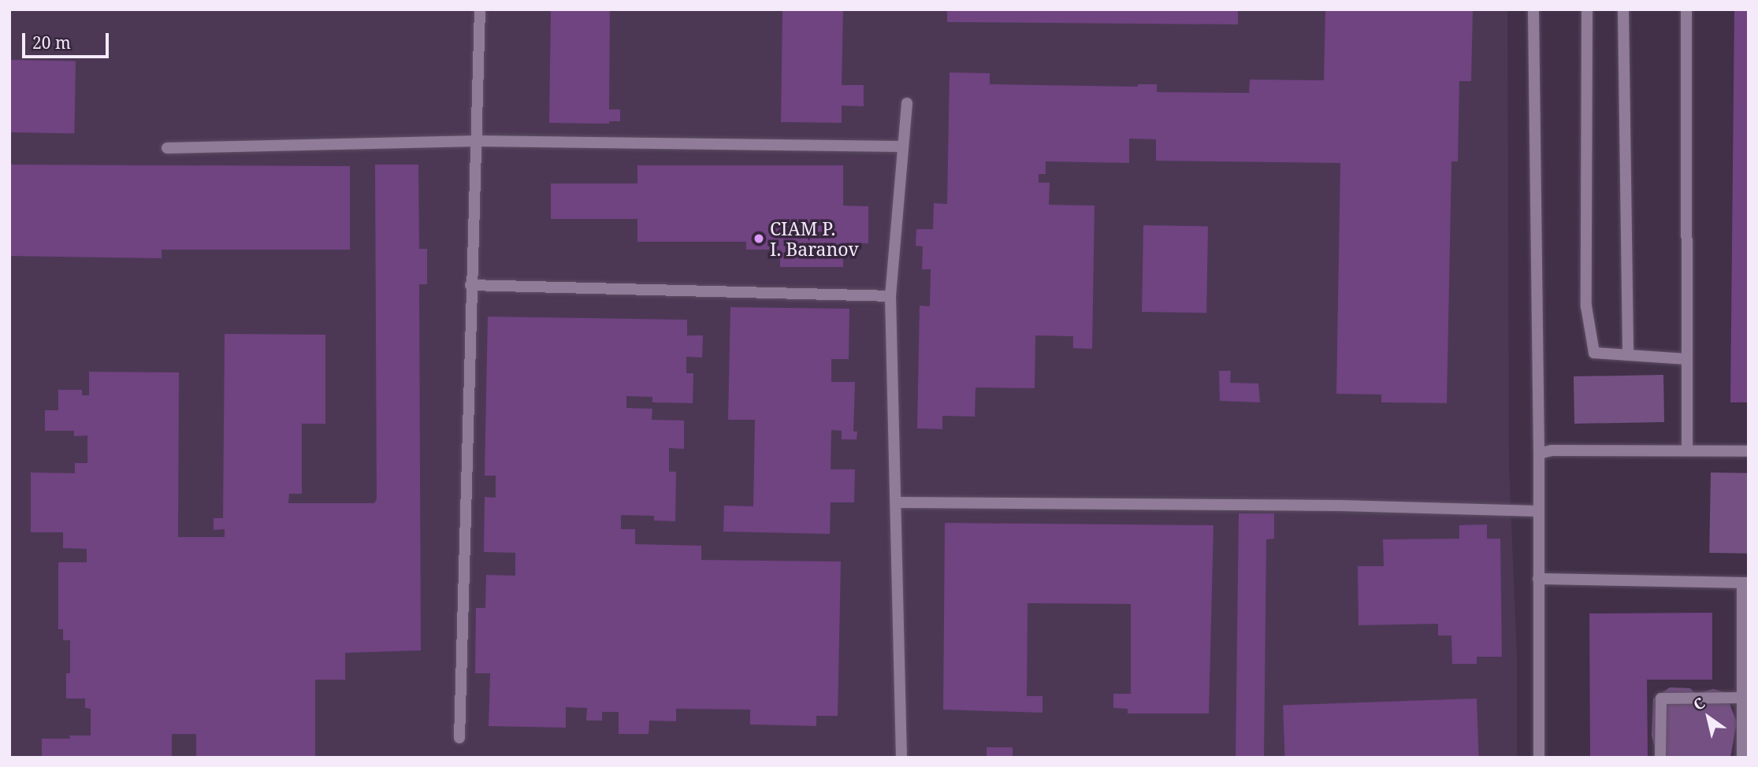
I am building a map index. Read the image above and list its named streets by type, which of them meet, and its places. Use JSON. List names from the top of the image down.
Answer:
{
  "places": ["CIAM P. I. Baranov"],
  "scale_bar": "20 m",
  "north": "top left"
}
